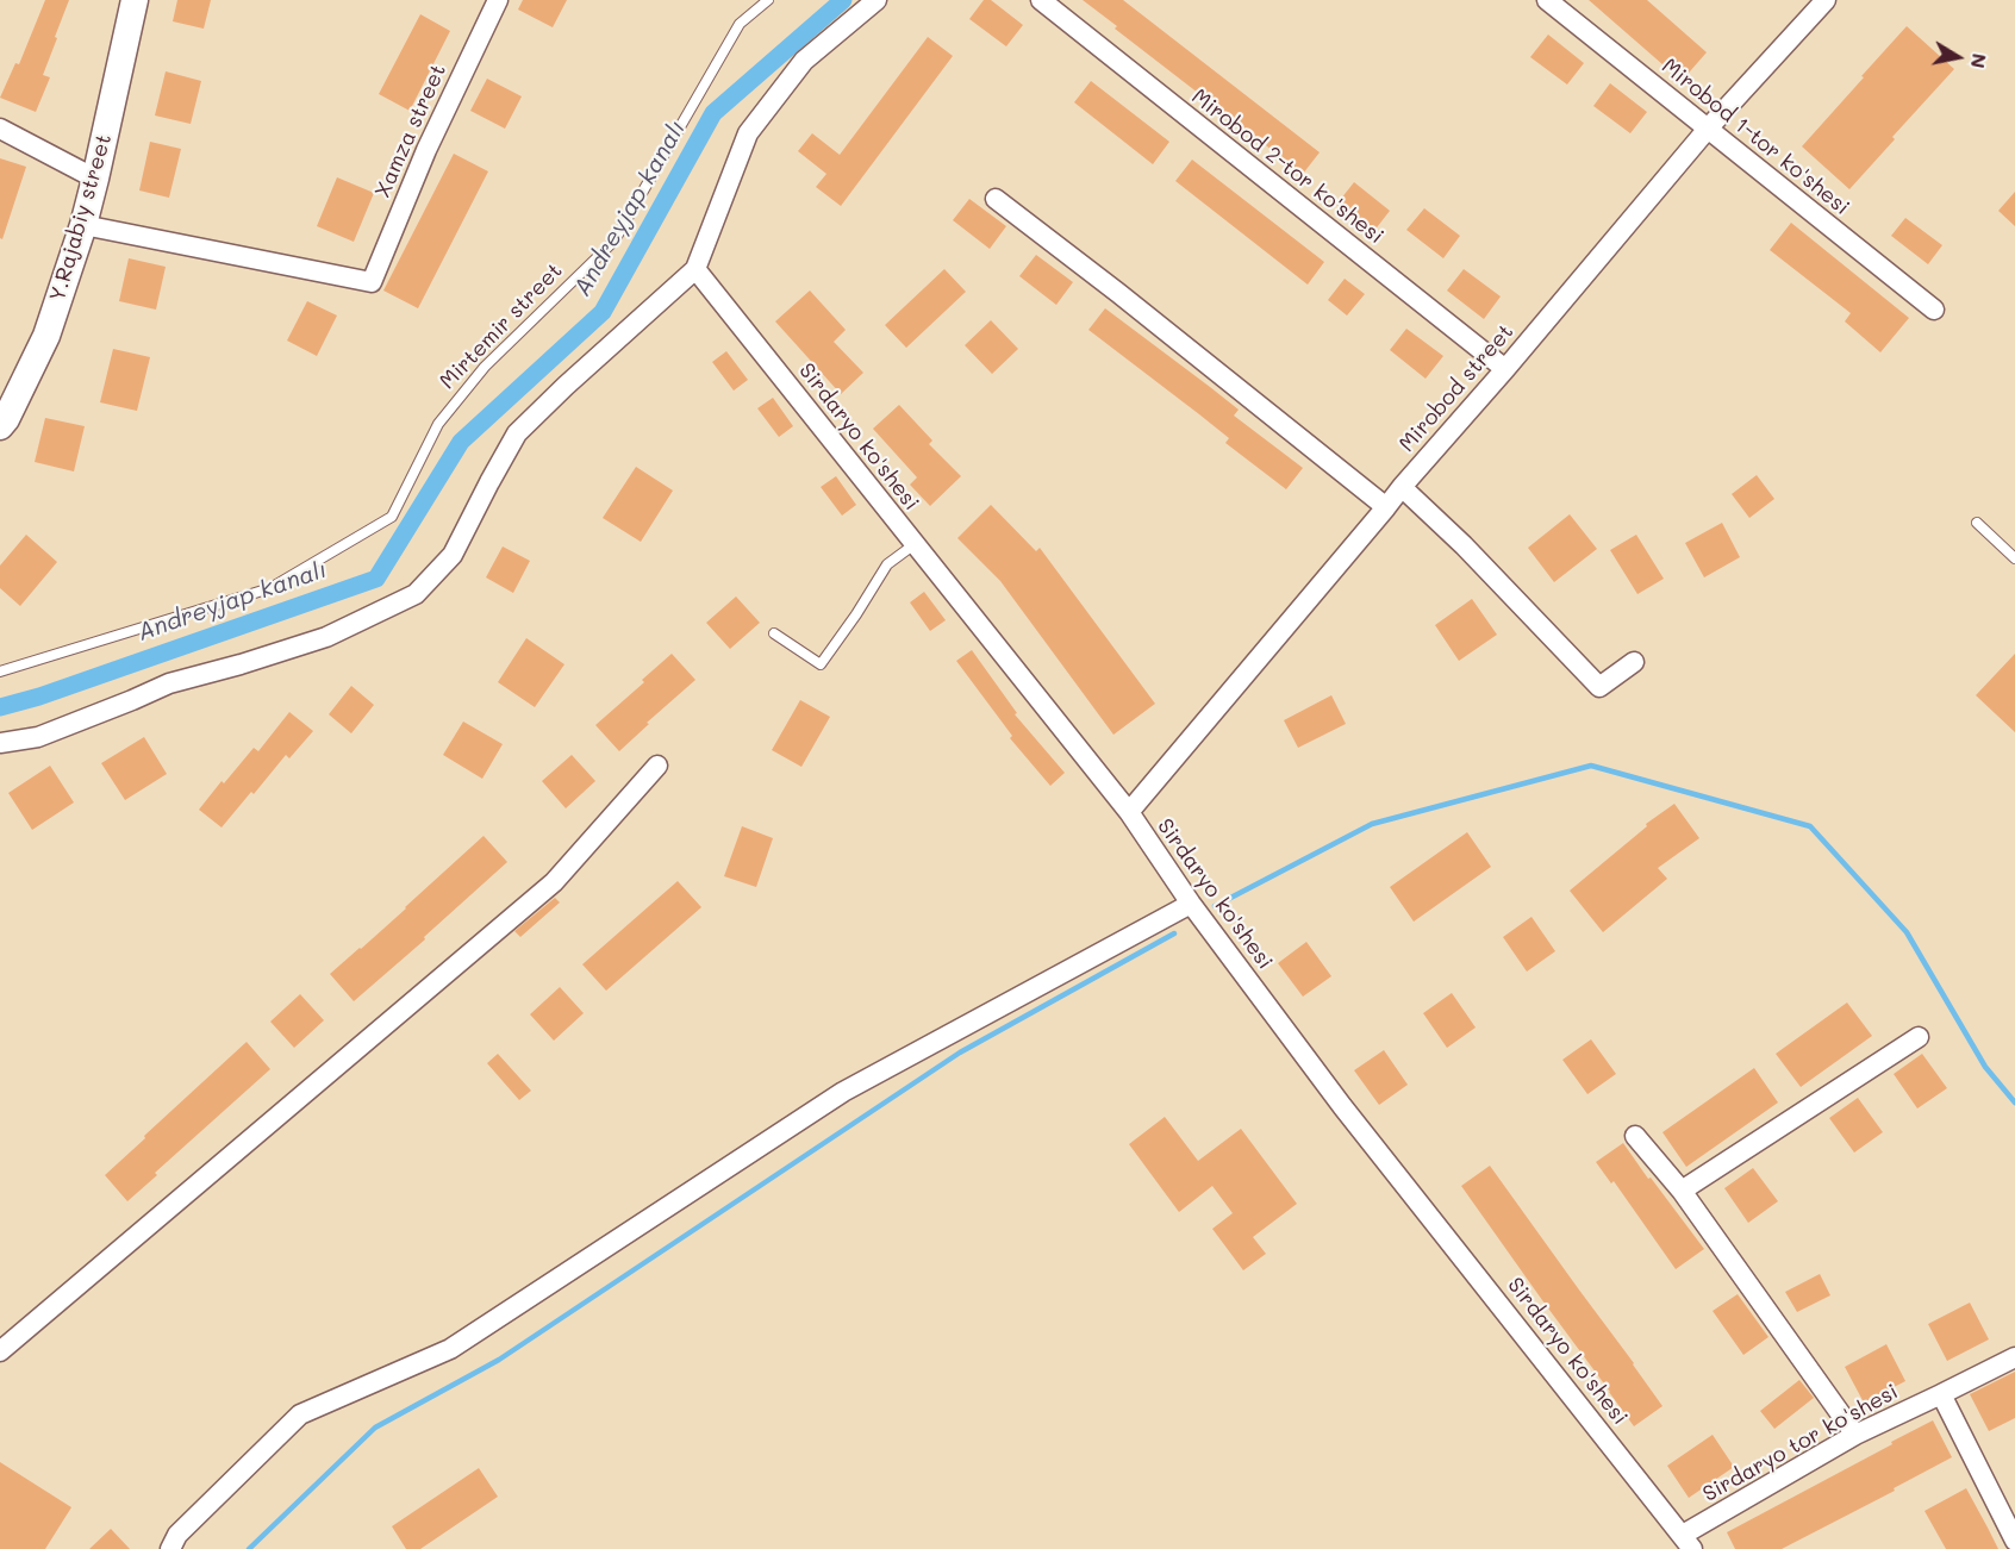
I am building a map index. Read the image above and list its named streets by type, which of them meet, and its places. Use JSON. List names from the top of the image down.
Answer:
{
  "streets": {
    "street": [
      "Xamza street",
      "Mirobod 1-tor ko'shesi",
      "Mirobod 2-tor ko'shesi",
      "Y.Rajabiy street",
      "Mirobod street",
      "Sirdaryo ko'shesi",
      "Sirdaryo tor ko'shesi"
    ],
    "lane": ["Mirtemir street"]
  },
  "crossings": [
    ["Xamza street", "Y.Rajabiy street"],
    ["Mirobod 1-tor ko'shesi", "Mirobod street"],
    ["Mirobod 2-tor ko'shesi", "Mirobod street"],
    ["Mirobod street", "Sirdaryo ko'shesi"],
    ["Sirdaryo ko'shesi", "Sirdaryo tor ko'shesi"]
  ],
  "water": ["Andreyjap kanalı"],
  "north": "right"
}
